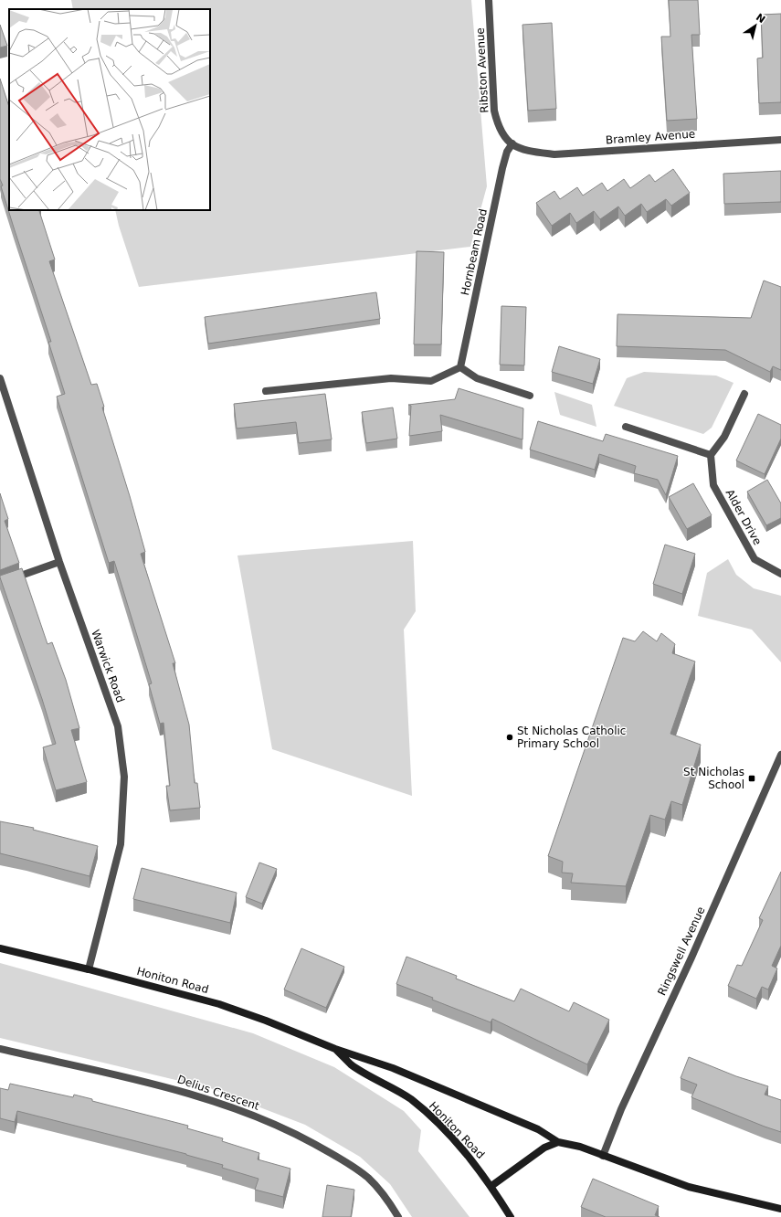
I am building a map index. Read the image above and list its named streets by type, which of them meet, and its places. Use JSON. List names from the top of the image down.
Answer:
{
  "streets": {
    "main road": ["Honiton Road"],
    "street": [
      "Ribston Avenue",
      "Bramley Avenue",
      "Hornbeam Road",
      "Alder Drive",
      "Warwick Road",
      "Ringswell Avenue",
      "Delius Crescent"
    ]
  },
  "crossings": [
    ["Ribston Avenue", "Bramley Avenue"],
    ["Ribston Avenue", "Hornbeam Road"],
    ["Warwick Road", "Honiton Road"],
    ["Ringswell Avenue", "Honiton Road"]
  ],
  "places": {
    "other": ["St Nicholas Catholic Primary School"],
    "transit": ["St Nicholas School"]
  },
  "north": "top right"
}
